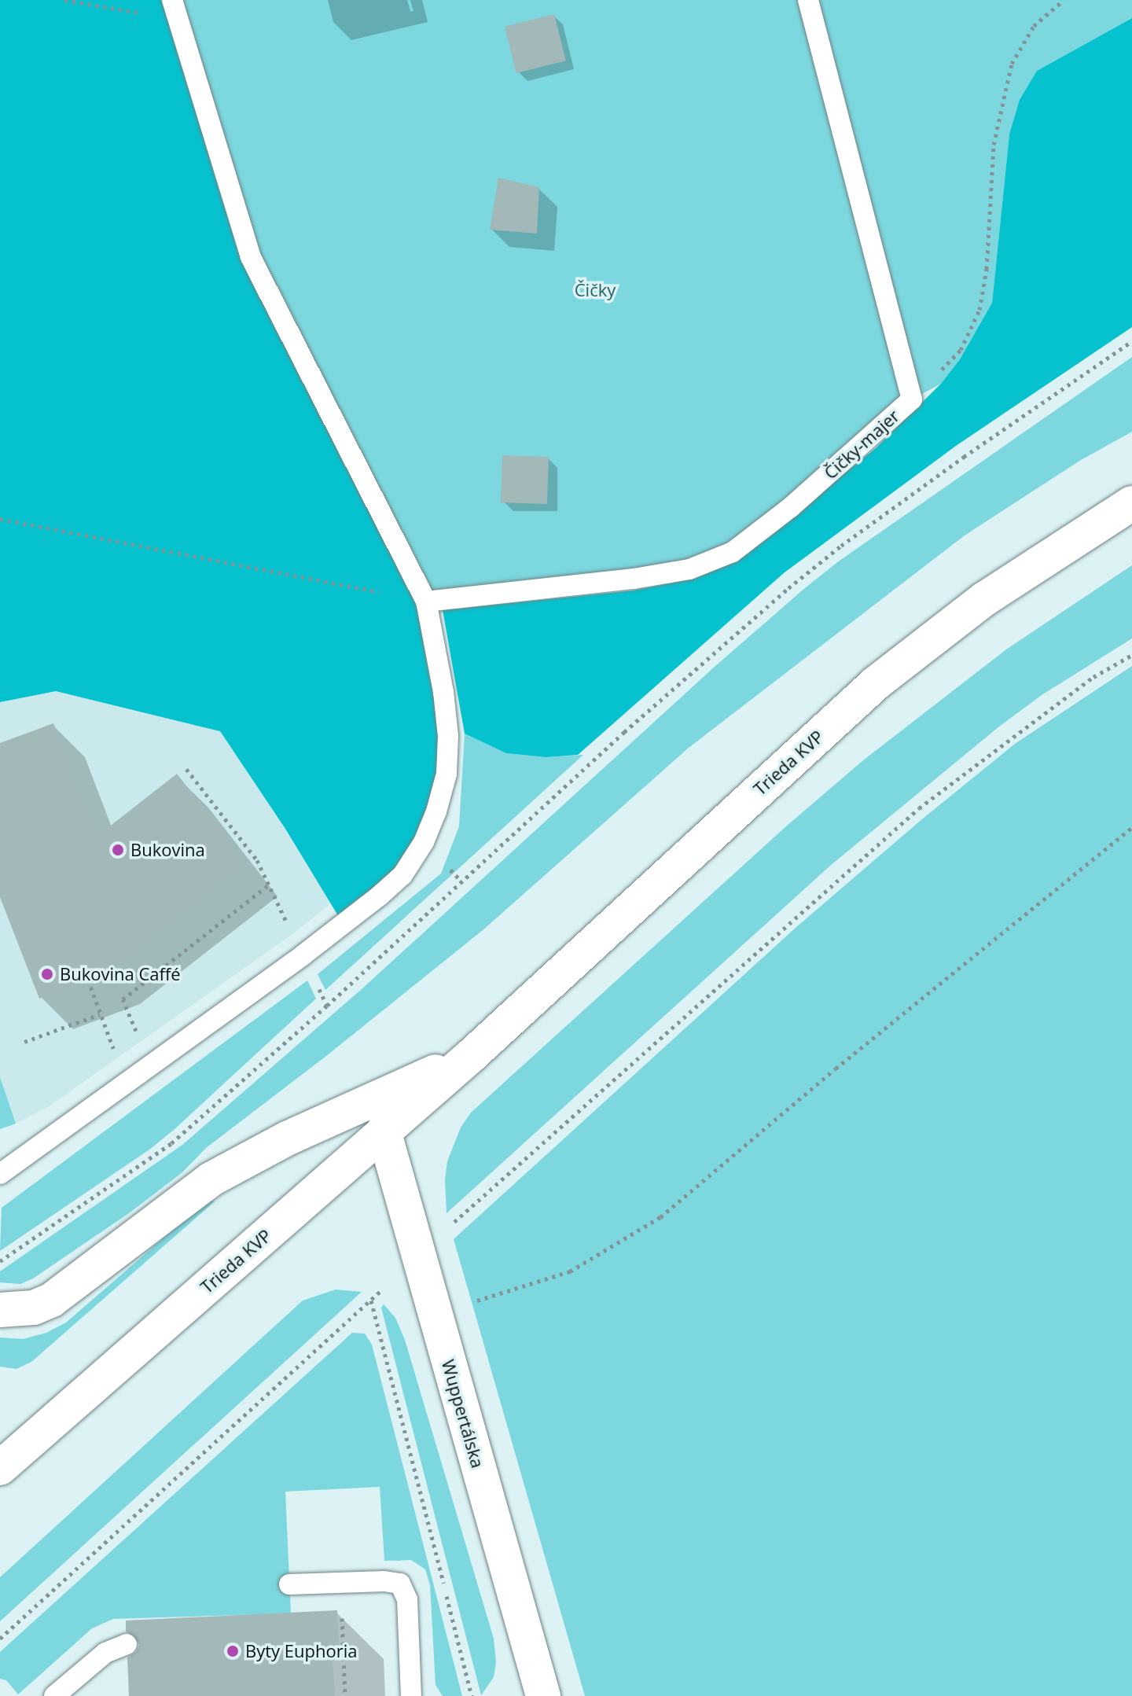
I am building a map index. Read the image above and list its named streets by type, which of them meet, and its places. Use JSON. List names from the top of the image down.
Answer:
{
  "streets": {
    "street": ["Trieda KVP", "Wuppertálska"],
    "lane": ["Čičky-majer"]
  },
  "crossings": [
    ["Trieda KVP", "Wuppertálska"]
  ],
  "parks": ["Čičky"],
  "places": ["Bukovina", "Bukovina Caffé", "Byty Euphoria"]
}
